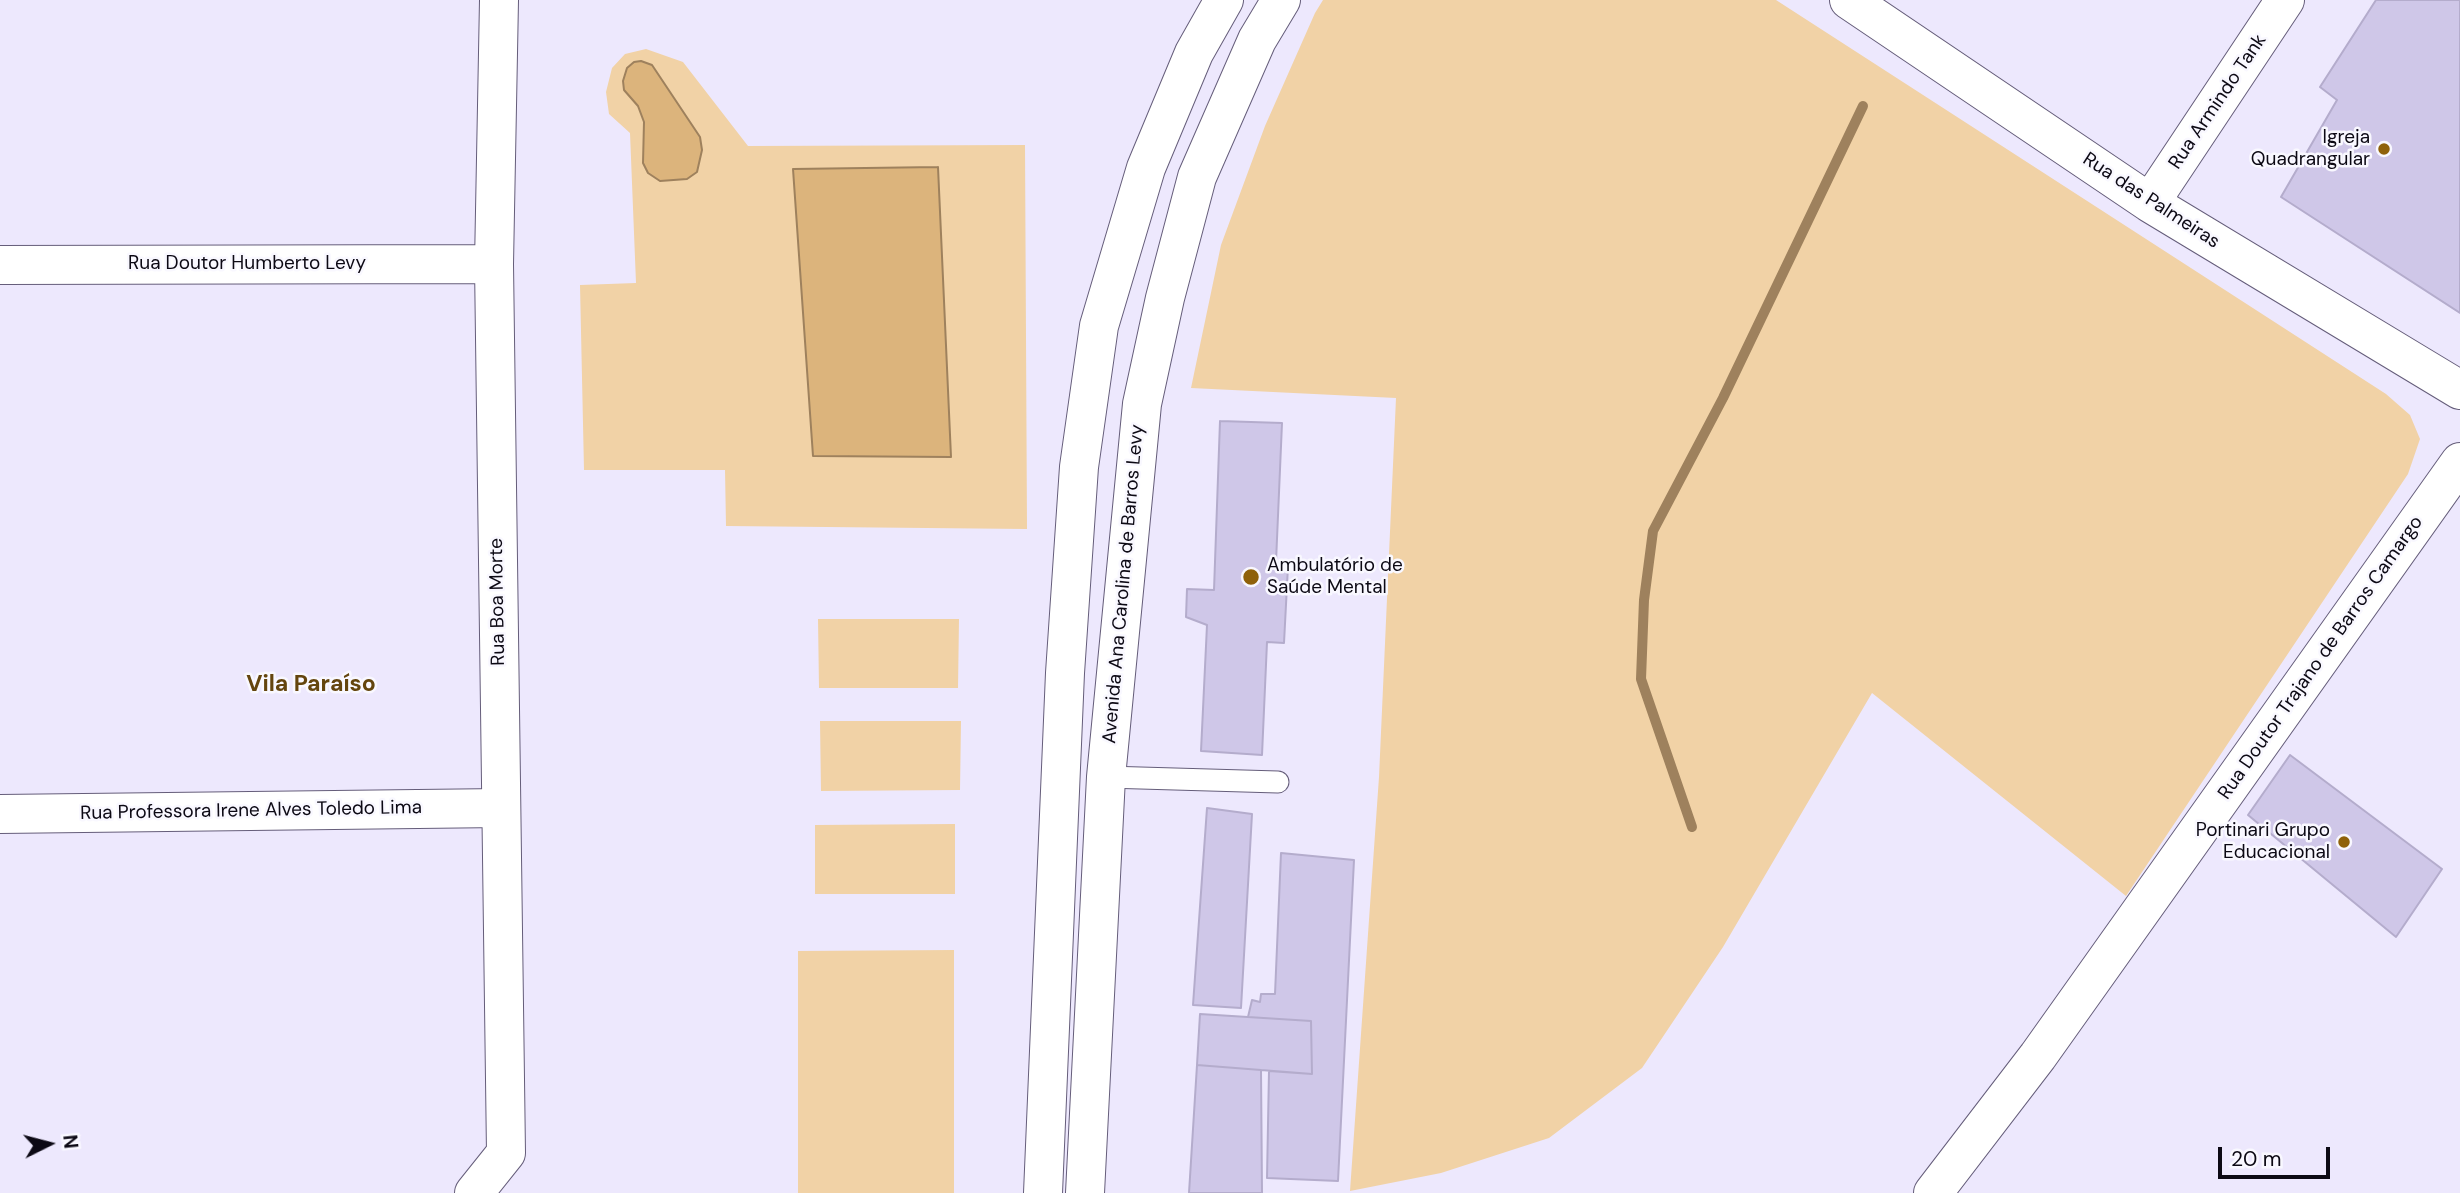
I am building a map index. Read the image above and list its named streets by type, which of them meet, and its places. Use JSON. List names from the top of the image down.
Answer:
{
  "streets": {
    "street": [
      "Rua Armindo Tank",
      "Rua das Palmeiras",
      "Rua Doutor Humberto Levy",
      "Avenida Ana Carolina de Barros Levy",
      "Rua Boa Morte",
      "Rua Doutor Trajano de Barros Camargo",
      "Rua Professora Irene Alves Toledo Lima"
    ]
  },
  "crossings": [
    ["Rua Armindo Tank", "Rua das Palmeiras"],
    ["Rua Doutor Humberto Levy", "Rua Boa Morte"],
    ["Rua Boa Morte", "Rua Professora Irene Alves Toledo Lima"]
  ],
  "districts": ["Vila Paraíso"],
  "places": ["Igreja Quadrangular", "Ambulatório de Saúde Mental", "Portinari Grupo Educacional"],
  "scale_bar": "20 m",
  "north": "right"
}
